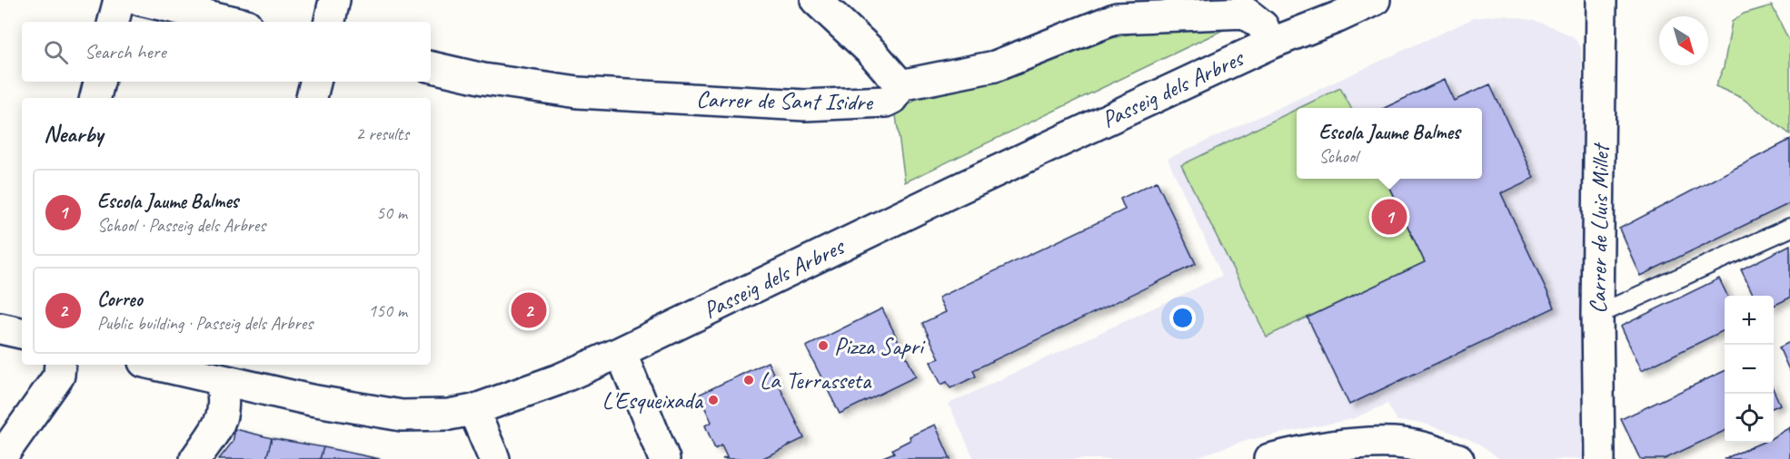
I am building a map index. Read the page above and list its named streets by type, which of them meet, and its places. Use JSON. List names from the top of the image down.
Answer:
{
  "streets": {
    "street": ["Passeig dels Arbres", "Carrer de Sant Isidre", "Carrer de Lluis Millet"]
  },
  "crossings": [
    ["Passeig dels Arbres", "Carrer de Sant Isidre"]
  ],
  "places": ["Pizza Sapri", "La Terrasseta", "L'Esqueixada"],
  "north": "bottom right",
  "page": {
    "search": "Search here",
    "heading": ["Nearby", "2 results"],
    "popup": ["Escola Jaume Balmes", "School"],
    "list": [
      {
        "mark": "1",
        "name": "Escola Jaume Balmes",
        "note": "School · Passeig dels Arbres",
        "value": "50 m"
      },
      {
        "mark": "2",
        "name": "Correo",
        "note": "Public building · Passeig dels Arbres",
        "value": "150 m"
      }
    ],
    "pins": ["1", "2"],
    "map_buttons": ["+", "−"]
  }
}
